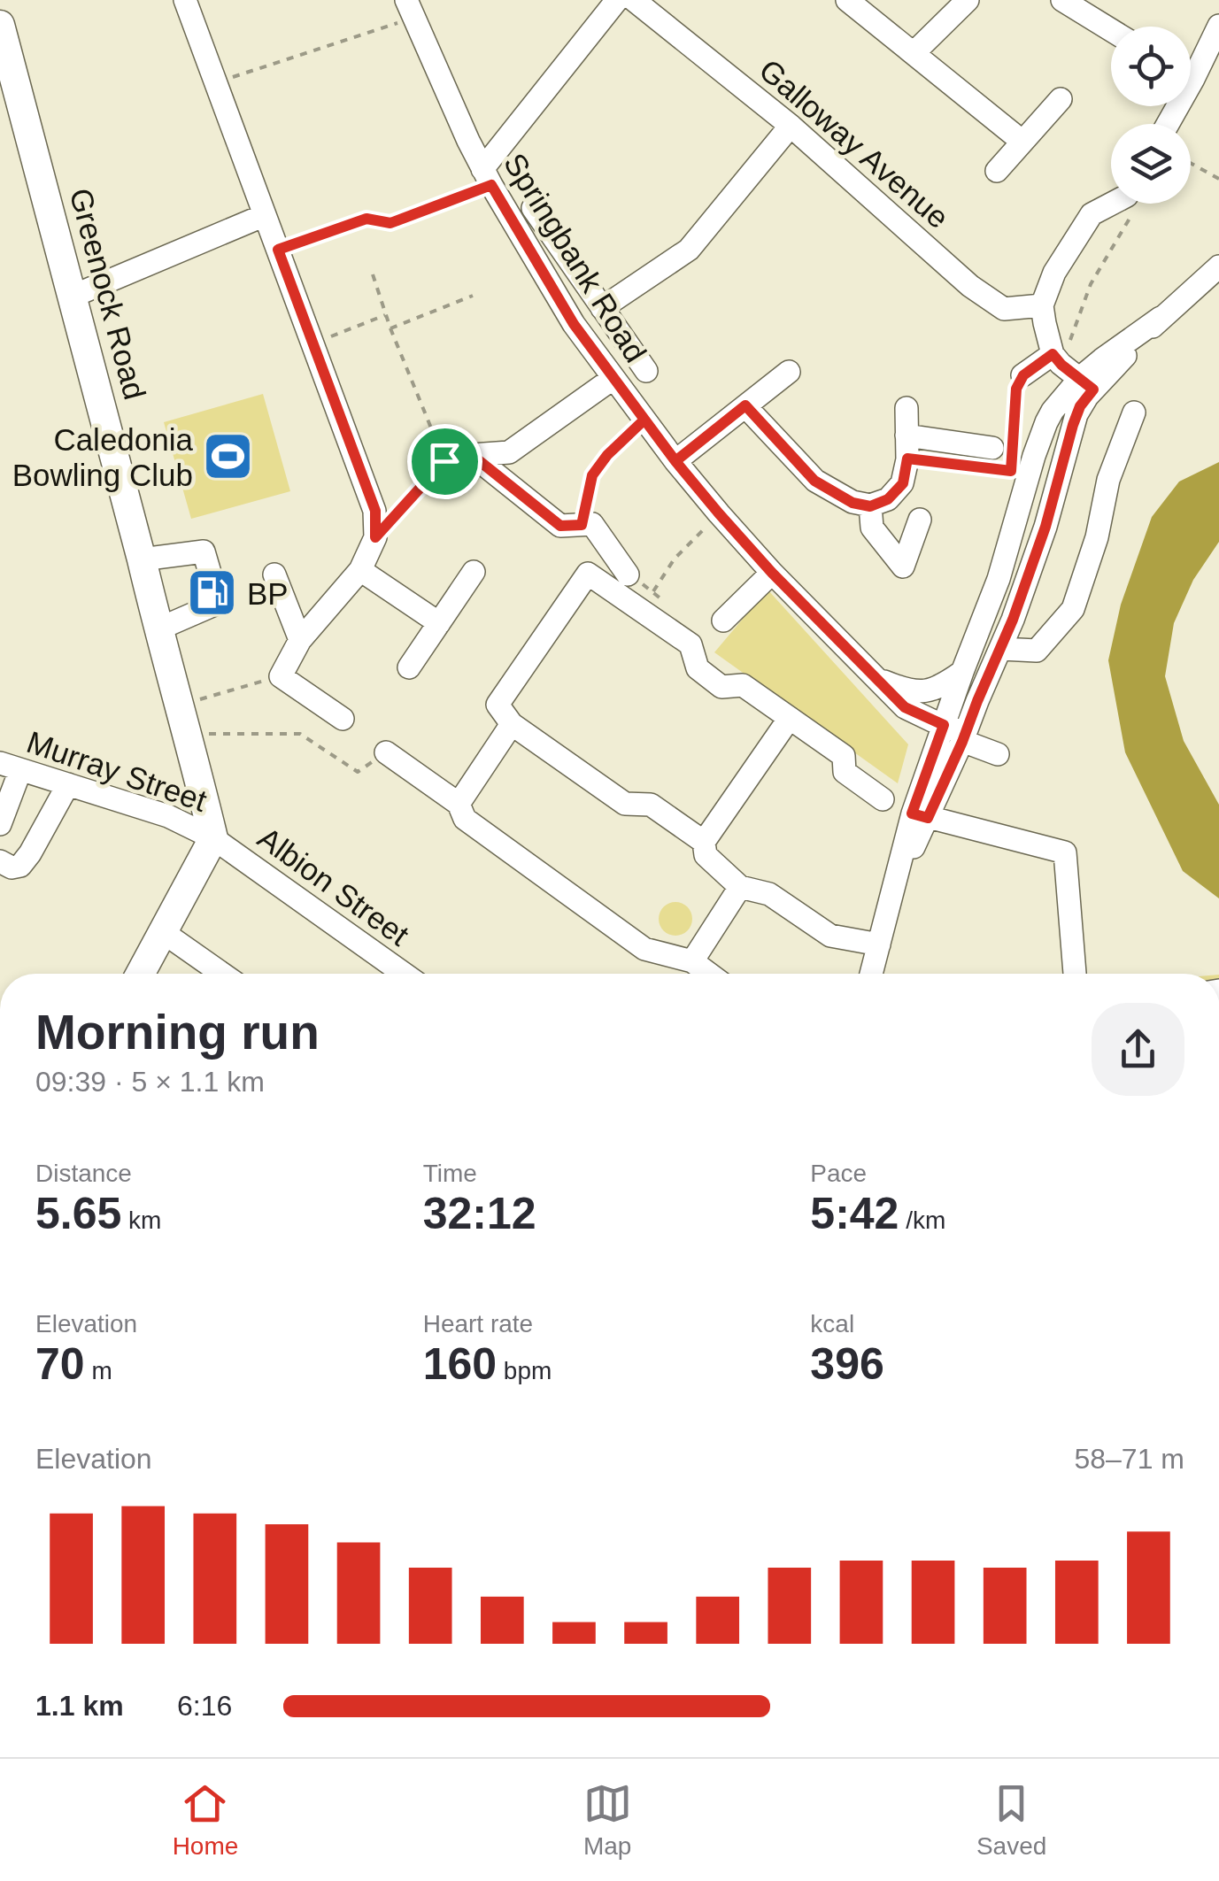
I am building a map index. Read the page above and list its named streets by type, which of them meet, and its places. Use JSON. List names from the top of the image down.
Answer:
{
  "streets": {
    "main road": ["Greenock Road"],
    "street": [
      "Galloway Avenue",
      "Springbank Road",
      "Murray Street",
      "Albion Street"
    ]
  },
  "crossings": [
    ["Greenock Road", "Murray Street"],
    ["Greenock Road", "Albion Street"],
    ["Murray Street", "Albion Street"]
  ],
  "places": {
    "sports": ["Caledonia Bowling Club"],
    "fuel station": ["BP"]
  },
  "page": {
    "heading": ["Morning run", "09:39 · 5 × 1.1 km"],
    "stats": [
      ["Distance", "5.65 km"],
      ["Time", "32:12"],
      ["Pace", "5:42 /km"],
      ["Elevation", "70 m"],
      ["Heart rate", "160 bpm"],
      ["kcal", "396"]
    ],
    "chart": ["Elevation", "58–71 m"],
    "list": [
      {
        "name": "1.1 km",
        "note": "6:16"
      }
    ],
    "tabs": ["Home", "Map", "Saved"]
  }
}
